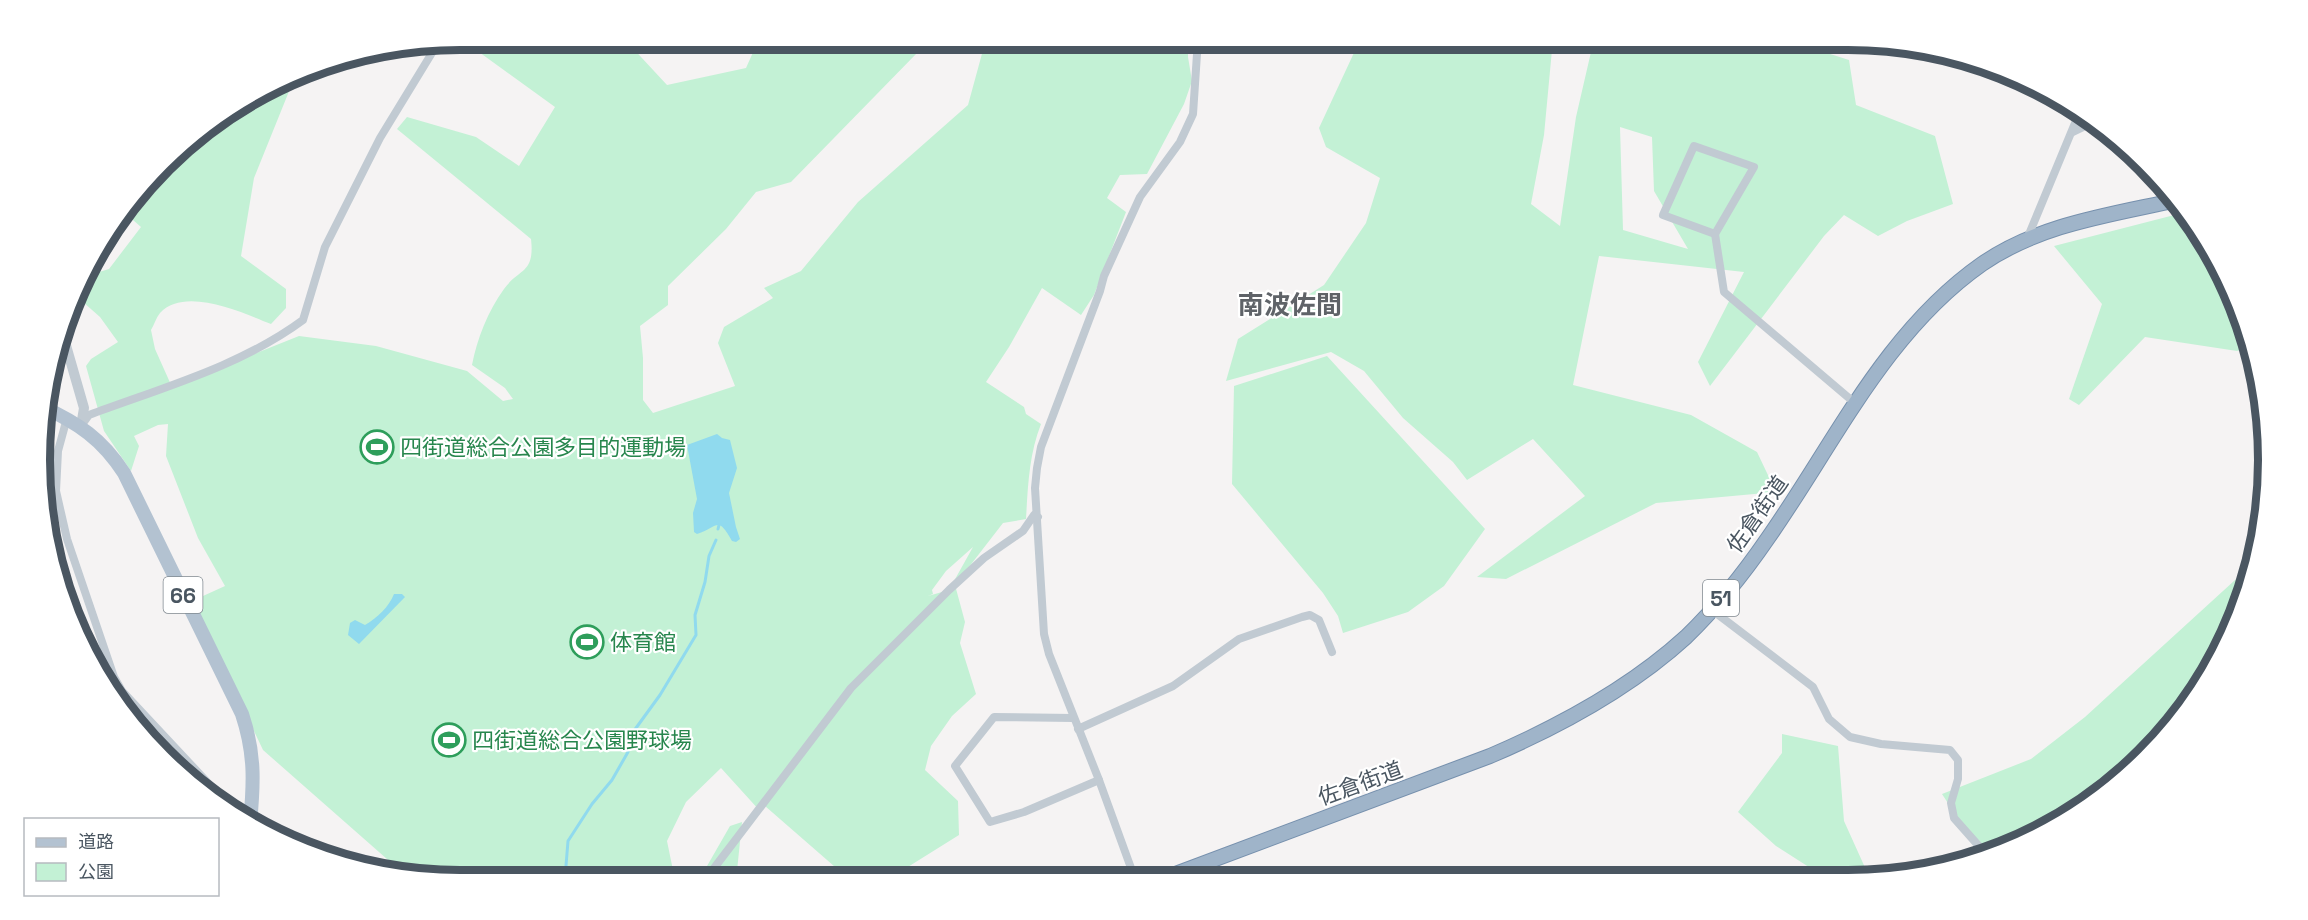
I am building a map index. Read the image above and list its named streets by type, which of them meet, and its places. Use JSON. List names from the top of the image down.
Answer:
{
  "streets": {
    "highway": ["佐倉街道", "51"],
    "main road": ["66"]
  },
  "districts": ["南波佐間"],
  "places": {
    "sports": ["四街道総合公園多目的運動場", "体育館", "四街道総合公園野球場"]
  },
  "legend": ["道路", "公園"]
}
